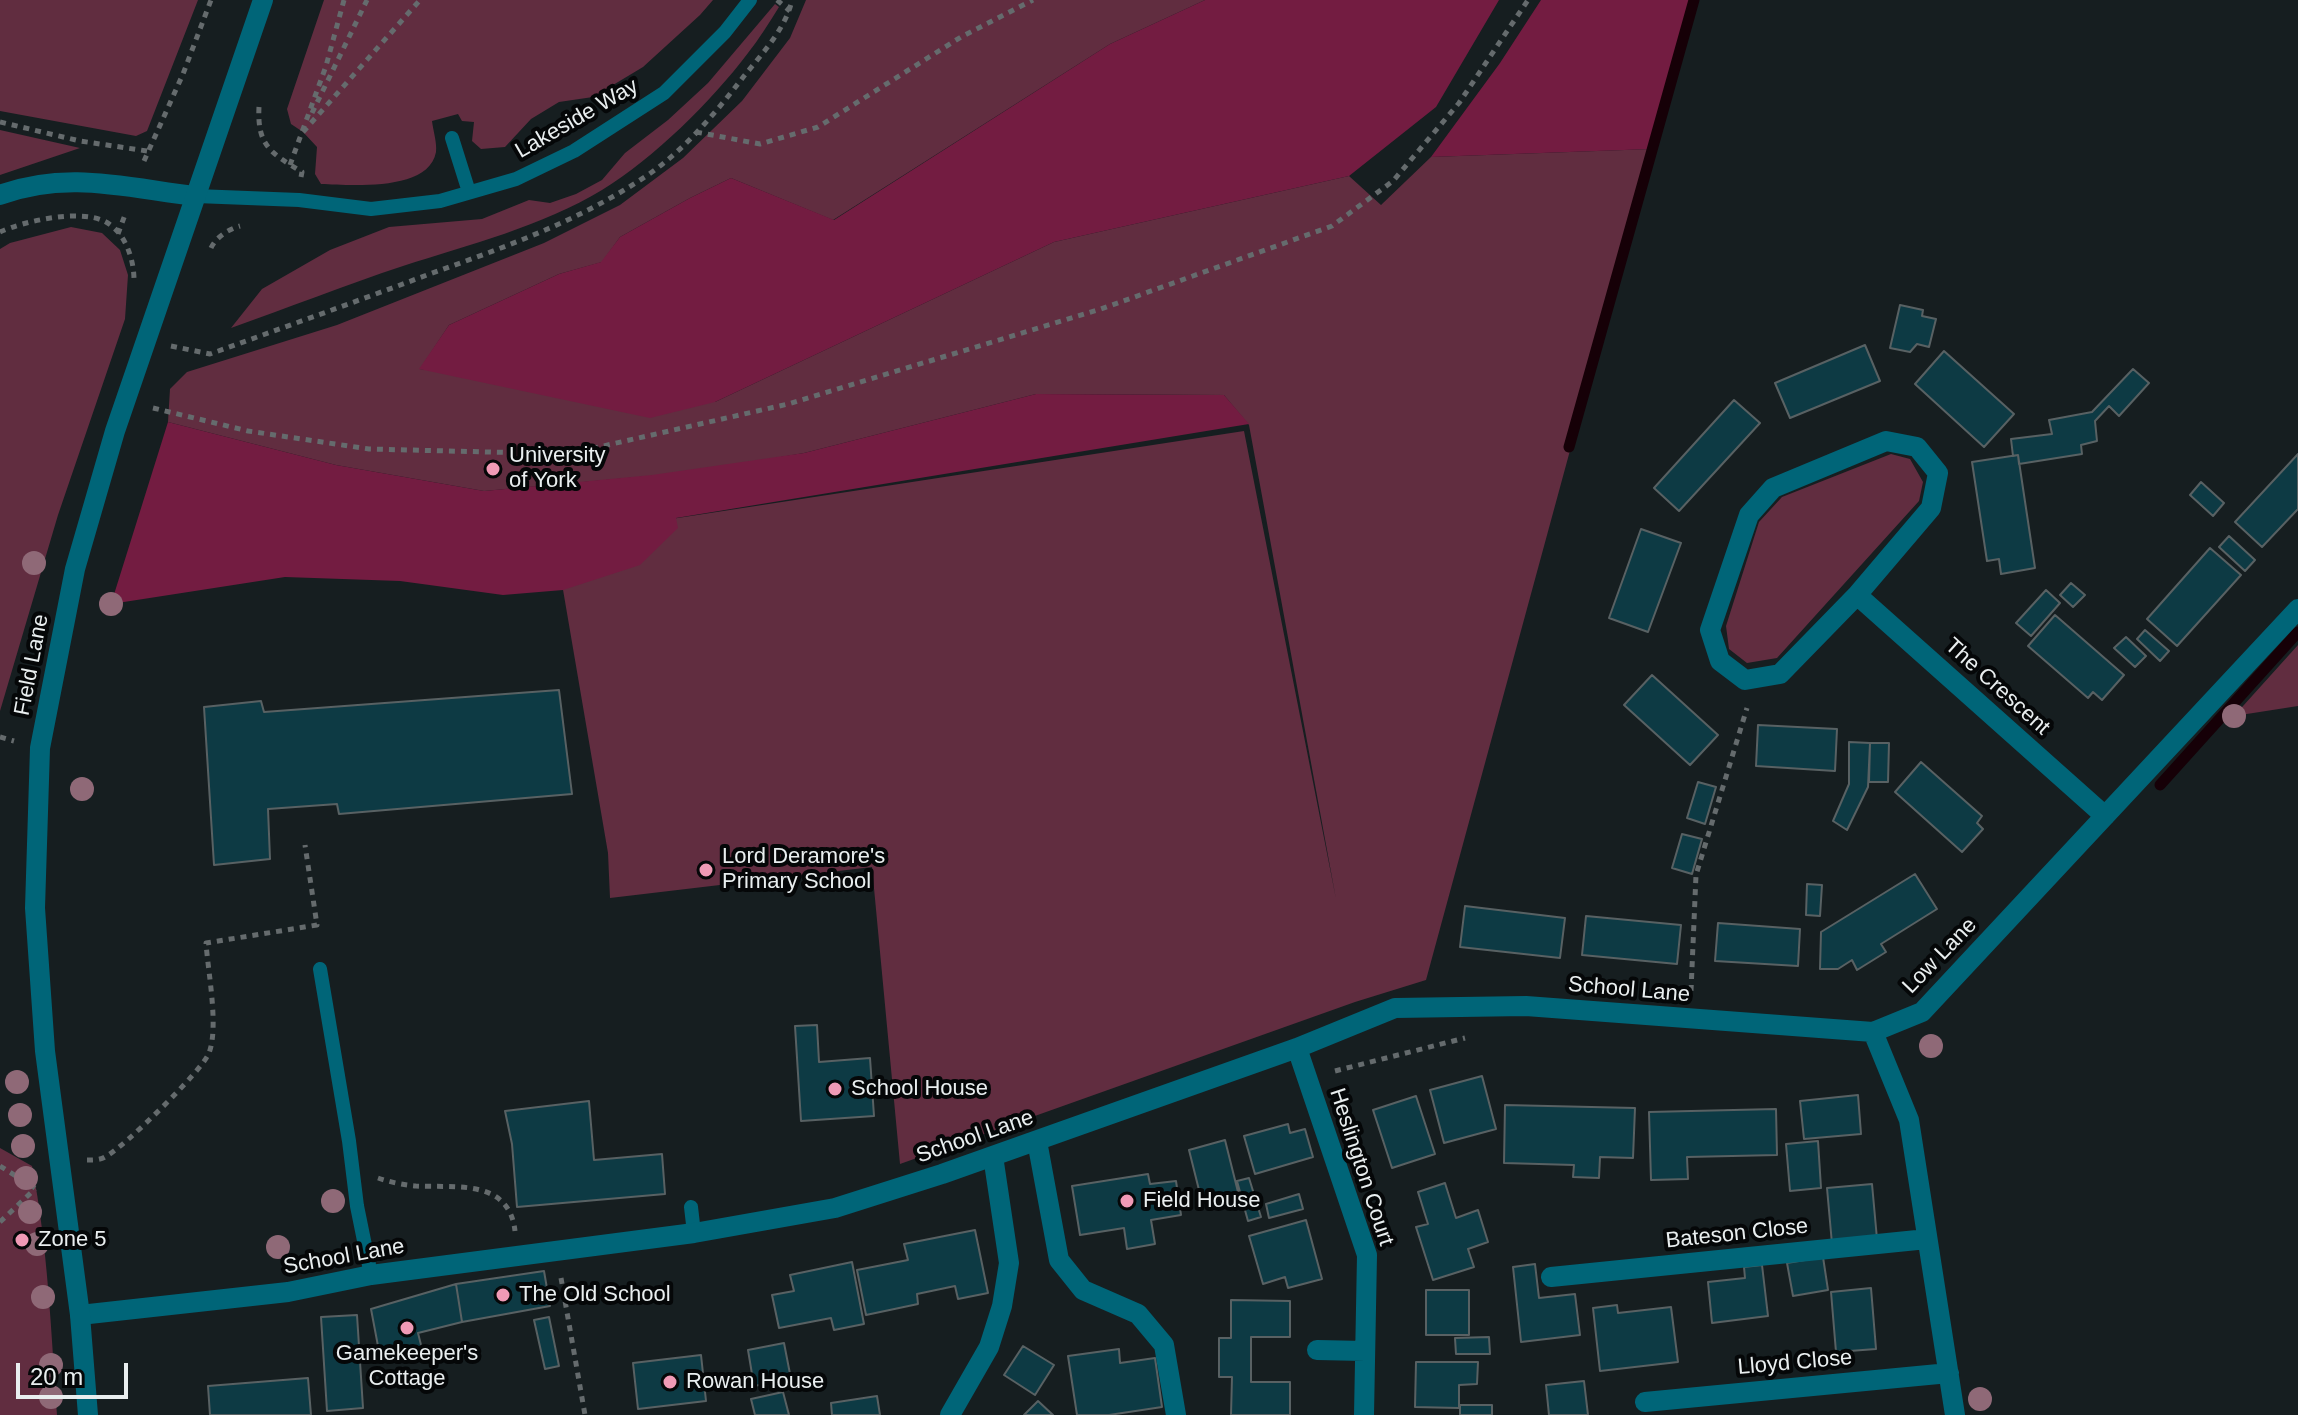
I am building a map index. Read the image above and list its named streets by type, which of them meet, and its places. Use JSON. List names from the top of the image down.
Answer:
{
  "streets": {
    "street": [
      "Field Lane",
      "The Crescent",
      "Low Lane",
      "School Lane",
      "Heslington Court",
      "Bateson Close",
      "Lloyd Close"
    ],
    "lane": ["Lakeside Way"]
  },
  "crossings": [
    ["Lakeside Way", "Field Lane"],
    ["Field Lane", "School Lane"],
    ["The Crescent", "Low Lane"],
    ["Low Lane", "School Lane"],
    ["School Lane", "Heslington Court"]
  ],
  "places": [
    "University of York",
    "Lord Deramore's Primary School",
    "School House",
    "Field House",
    "Zone 5",
    "The Old School",
    "Gamekeeper's Cottage",
    "Rowan House"
  ],
  "scale_bar": "20 m"
}
